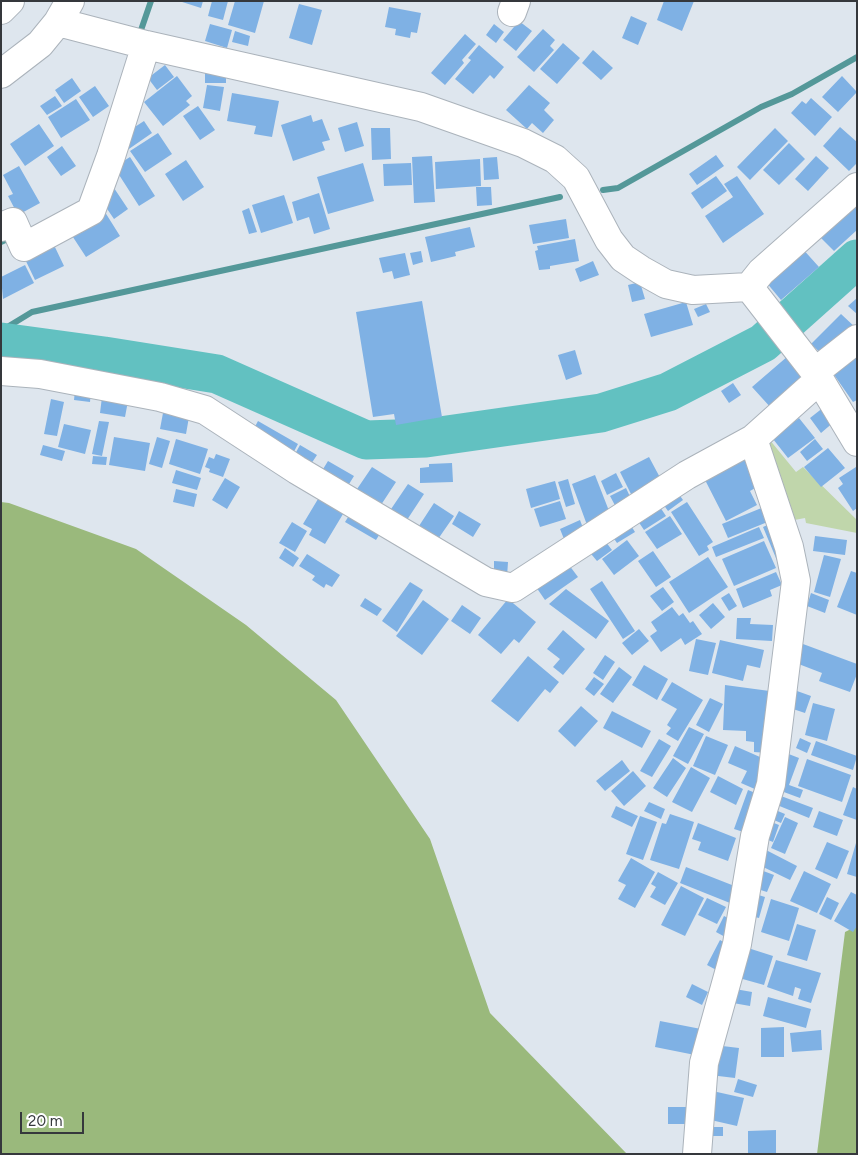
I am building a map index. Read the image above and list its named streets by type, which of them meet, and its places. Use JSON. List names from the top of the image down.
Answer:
{
  "scale_bar": "20 m"
}
